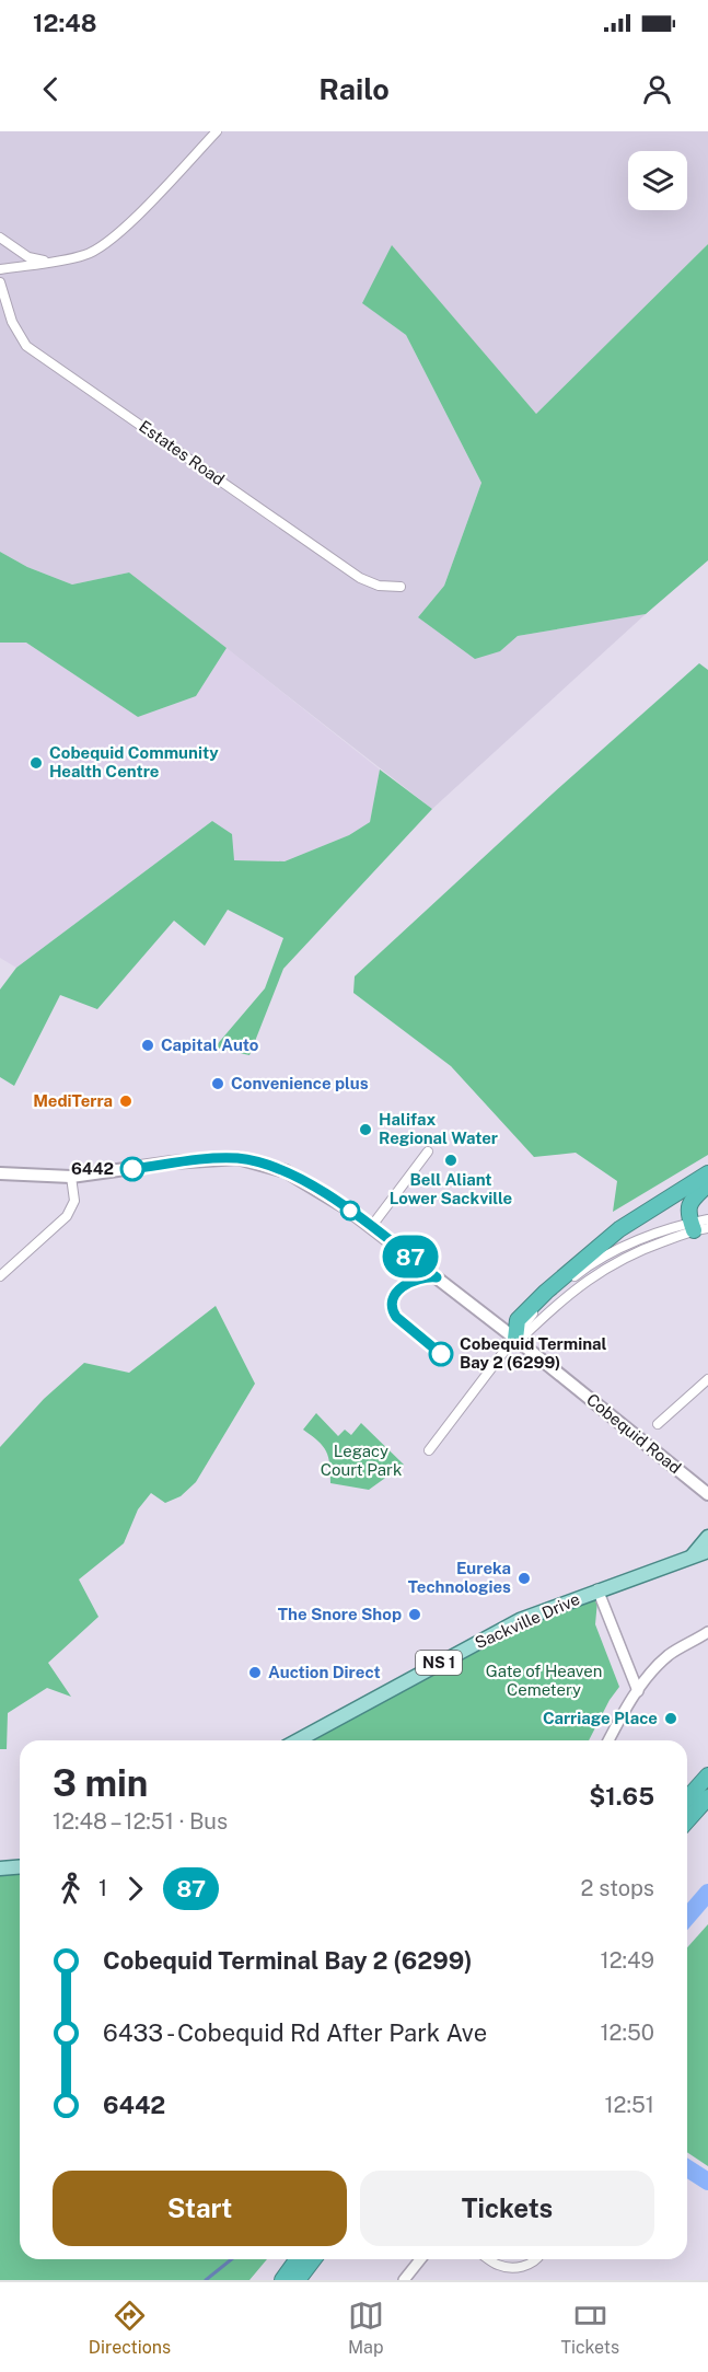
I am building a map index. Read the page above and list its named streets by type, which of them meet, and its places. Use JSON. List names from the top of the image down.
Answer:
{
  "streets": {
    "main road": ["Cobequid Road", "Sackville Drive", "NS 1"],
    "street": ["Estates Road"]
  },
  "parks": ["Legacy Court Park", "Gate of Heaven Cemetery"],
  "places": [
    "Cobequid Community Health Centre",
    "Capital Auto",
    "Convenience plus",
    "MediTerra",
    "Halifax Regional Water",
    "Bell Aliant Lower Sackville",
    "6442",
    "Cobequid Terminal Bay 2 (6299)",
    "Eureka Technologies",
    "The Snore Shop",
    "Auction Direct",
    "Carriage Place"
  ],
  "lines": ["bus line 87"],
  "page": {
    "status": "12:48",
    "header": "Railo",
    "on_map": "87",
    "heading": ["3 min", "12:48 – 12:51 · Bus", "$1.65"],
    "legs": ["1", "87", "2 stops"],
    "list": [
      {
        "name": "Cobequid Terminal Bay 2 (6299)",
        "value": "12:49"
      },
      {
        "name": "6433 - Cobequid Rd After Park Ave",
        "value": "12:50"
      },
      {
        "name": "6442",
        "value": "12:51"
      }
    ],
    "buttons": ["Start", "Tickets"],
    "tabs": ["Directions", "Map", "Tickets"]
  }
}
